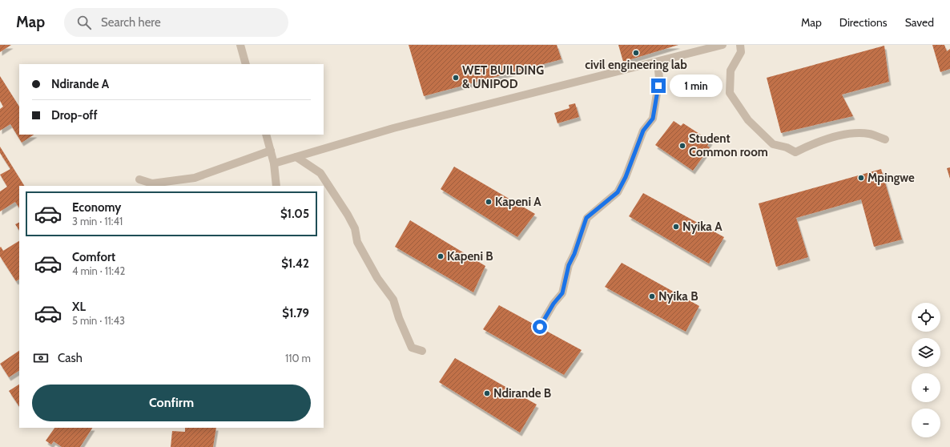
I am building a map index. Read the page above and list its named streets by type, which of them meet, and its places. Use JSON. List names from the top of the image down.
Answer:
{
  "places": [
    "civil engineering lab",
    "WET BUILDING & UNIPOD",
    "Student Common room",
    "Mpingwe",
    "Kapeni A",
    "Nyika A",
    "Kapeni B",
    "Nyika B",
    "Ndirande B"
  ],
  "page": {
    "header": "Map",
    "search": "Search here",
    "nav": ["Map", "Directions", "Saved"],
    "banner": ["Ndirande A", "Drop-off"],
    "bubble": "1 min",
    "list": [
      {
        "name": "Economy",
        "note": "3 min · 11:41",
        "value": "$1.05"
      },
      {
        "name": "Comfort",
        "note": "4 min · 11:42",
        "value": "$1.42"
      },
      {
        "name": "XL",
        "note": "5 min · 11:43",
        "value": "$1.79"
      }
    ],
    "map_buttons": ["+", "−"],
    "pay": ["Cash", "110 m"],
    "buttons": "Confirm"
  }
}
